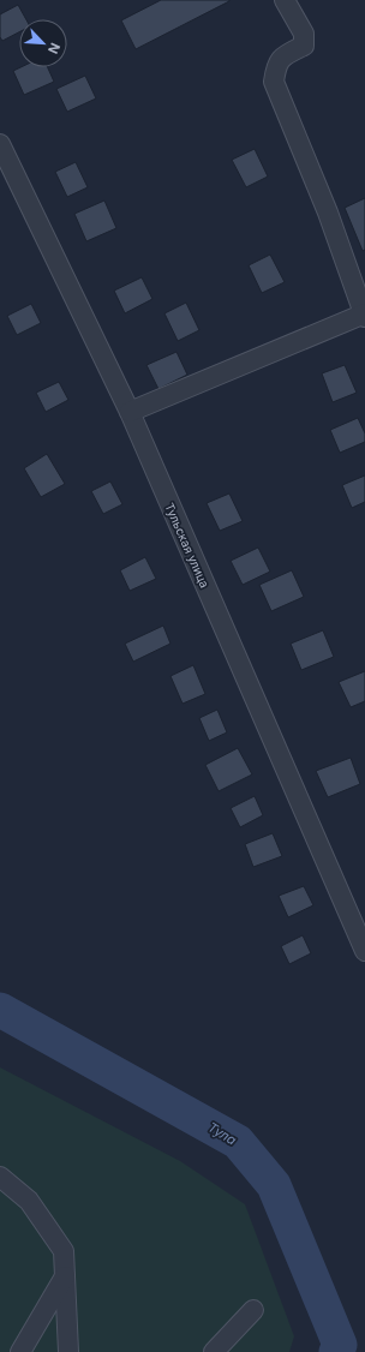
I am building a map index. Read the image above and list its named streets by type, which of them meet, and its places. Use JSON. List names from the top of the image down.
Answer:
{
  "streets": {
    "street": ["Тульская улица"]
  },
  "water": ["Тула"],
  "north": "bottom right"
}
